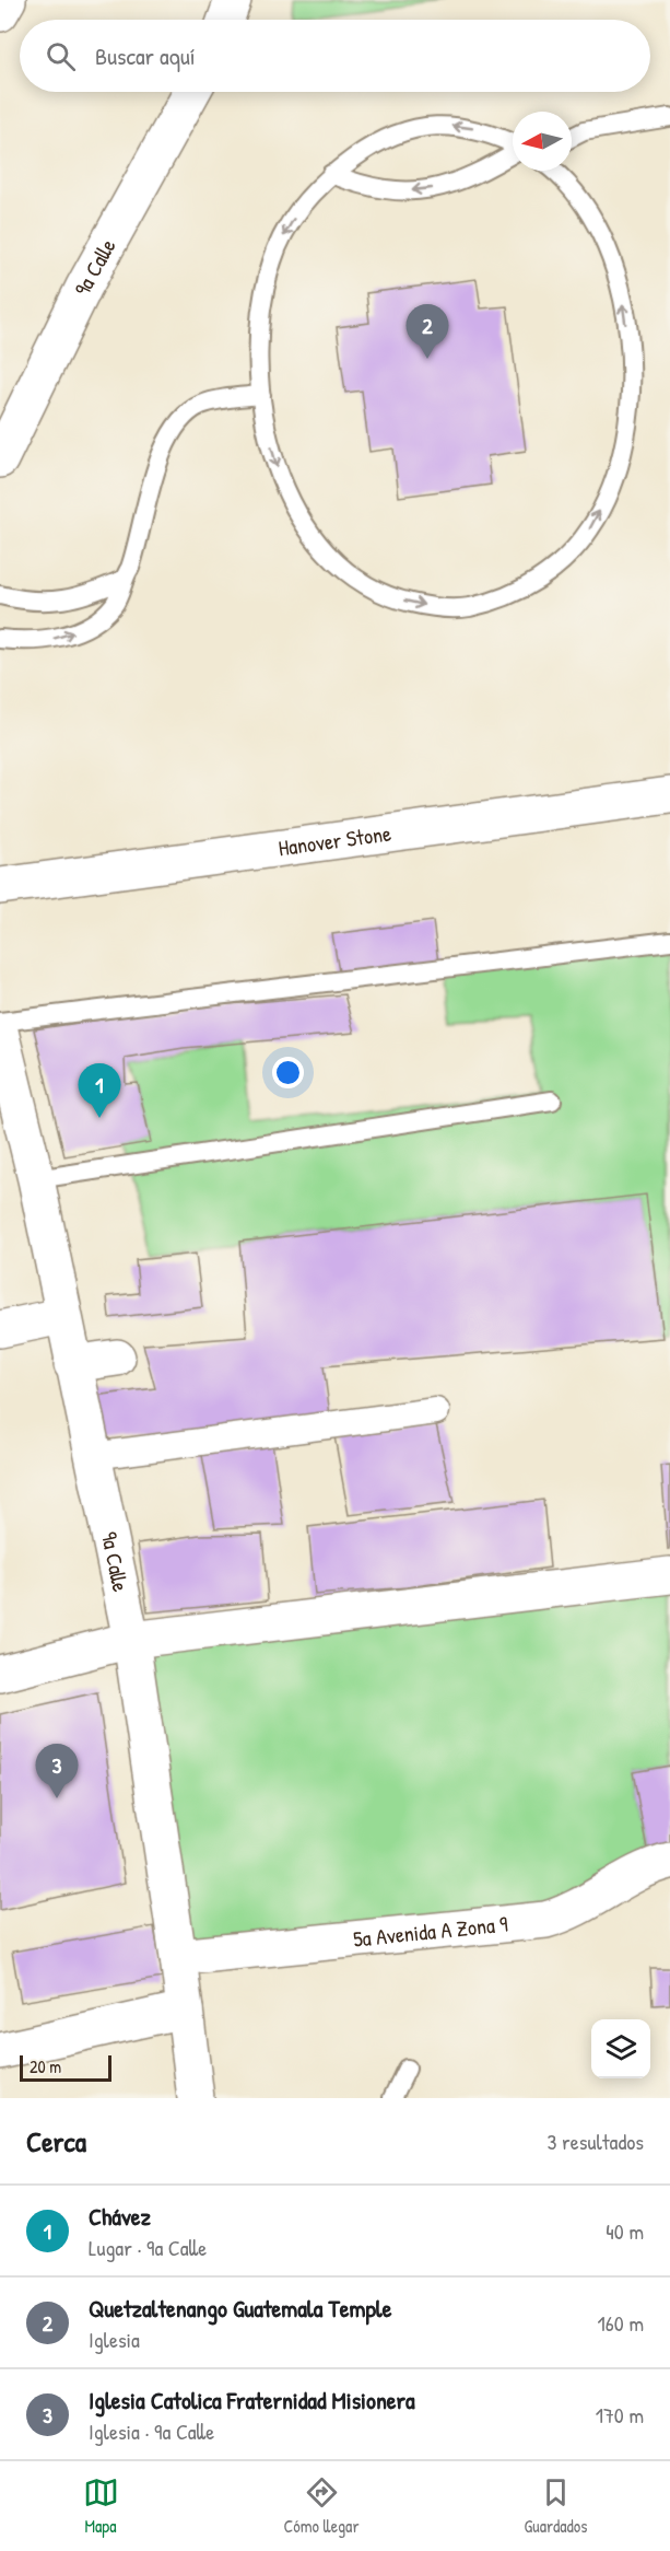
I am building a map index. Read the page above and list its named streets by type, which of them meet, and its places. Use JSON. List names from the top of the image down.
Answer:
{
  "streets": {
    "street": ["9a Calle", "Hanover Stone", "5a Avenida A Zona 9"]
  },
  "crossings": [
    ["9a Calle", "5a Avenida A Zona 9"]
  ],
  "scale_bar": "20 m",
  "north": "left",
  "page": {
    "search": "Buscar aquí",
    "pins": ["2", "1", "3"],
    "scale": "20 m",
    "heading": ["Cerca", "3 resultados"],
    "list": [
      {
        "mark": "1",
        "name": "Chávez",
        "note": "Lugar · 9a Calle",
        "value": "40 m"
      },
      {
        "mark": "2",
        "name": "Quetzaltenango Guatemala Temple",
        "note": "Iglesia",
        "value": "160 m"
      },
      {
        "mark": "3",
        "name": "Iglesia Catolica Fraternidad Misionera",
        "note": "Iglesia · 9a Calle",
        "value": "170 m"
      }
    ],
    "nav": ["Mapa", "Cómo llegar", "Guardados"]
  }
}
